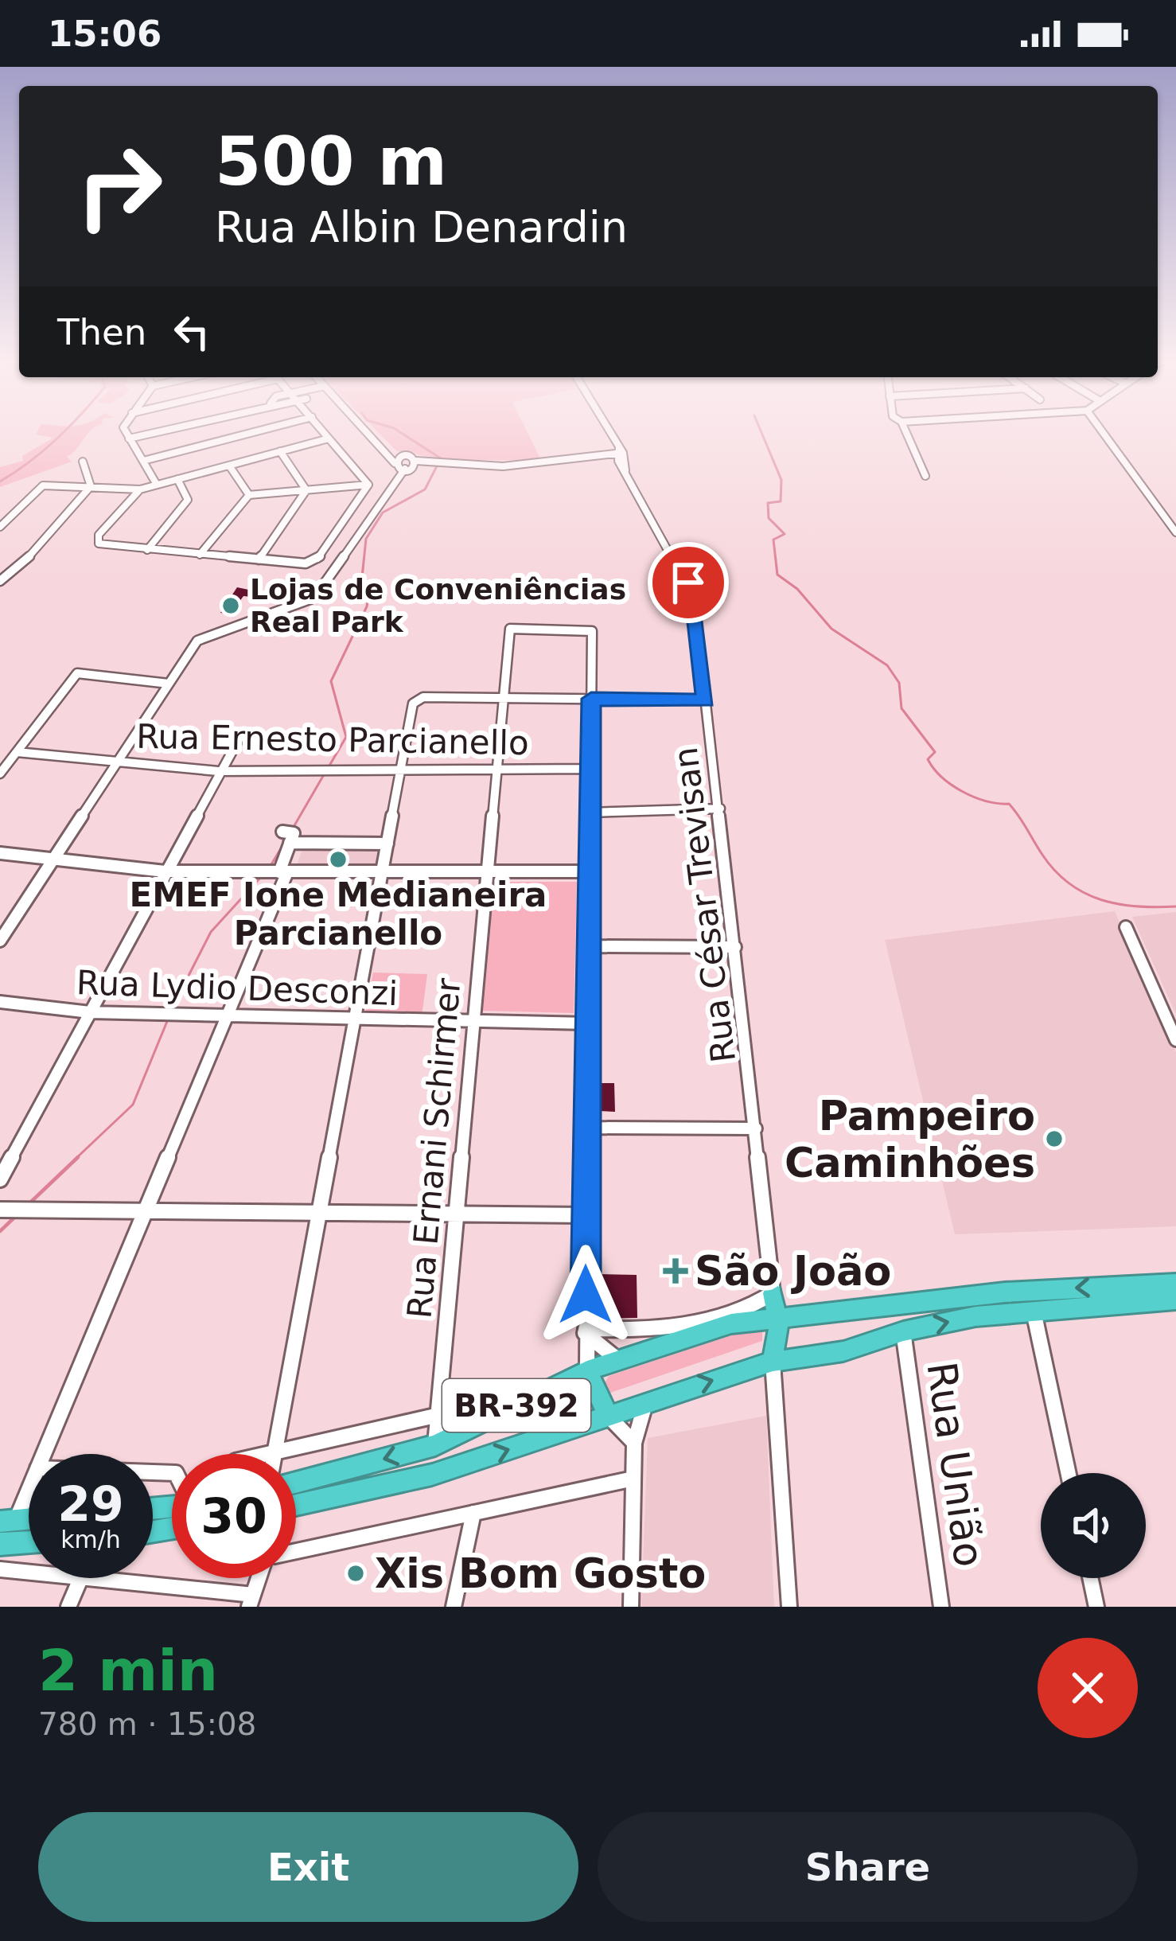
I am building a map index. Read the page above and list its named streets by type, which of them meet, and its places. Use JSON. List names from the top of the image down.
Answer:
{
  "streets": {
    "highway": ["BR-392"],
    "street": [
      "Rua Ernesto Parcianello",
      "Rua César Trevisan",
      "Rua Lydio Desconzi",
      "Rua Ernani Schirmer",
      "Rua União"
    ]
  },
  "crossings": [
    ["Rua Ernesto Parcianello", "Rua Ernani Schirmer"],
    ["Rua César Trevisan", "BR-392"],
    ["Rua Lydio Desconzi", "Rua Ernani Schirmer"],
    ["Rua Ernani Schirmer", "BR-392"],
    ["BR-392", "Rua União"]
  ],
  "places": {
    "other": [
      "Lojas de Conveniências Real Park",
      "EMEF Ione Medianeira Parcianello",
      "Pampeiro Caminhões",
      "Xis Bom Gosto"
    ],
    "health": ["São João"]
  },
  "page": {
    "status": "15:06",
    "turn": ["500 m", "Rua Albin Denardin"],
    "then": "Then",
    "speed": "29 km/h",
    "limit": "30",
    "heading": ["2 min", "780 m · 15:08"],
    "buttons": ["Exit", "Share"]
  }
}
